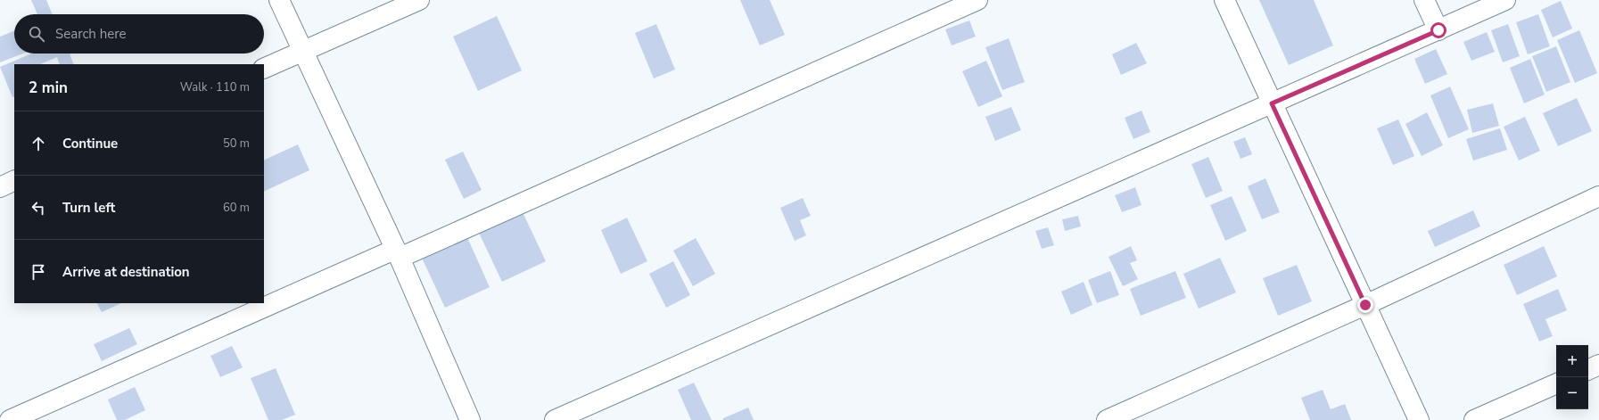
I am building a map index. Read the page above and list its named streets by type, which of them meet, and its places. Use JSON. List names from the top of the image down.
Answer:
{
  "page": {
    "search": "Search here",
    "heading": ["2 min", "Walk · 110 m"],
    "list": [
      ["Continue", "50 m"],
      ["Turn left", "60 m"],
      "Arrive at destination"
    ],
    "map_buttons": ["+", "−"]
  }
}
